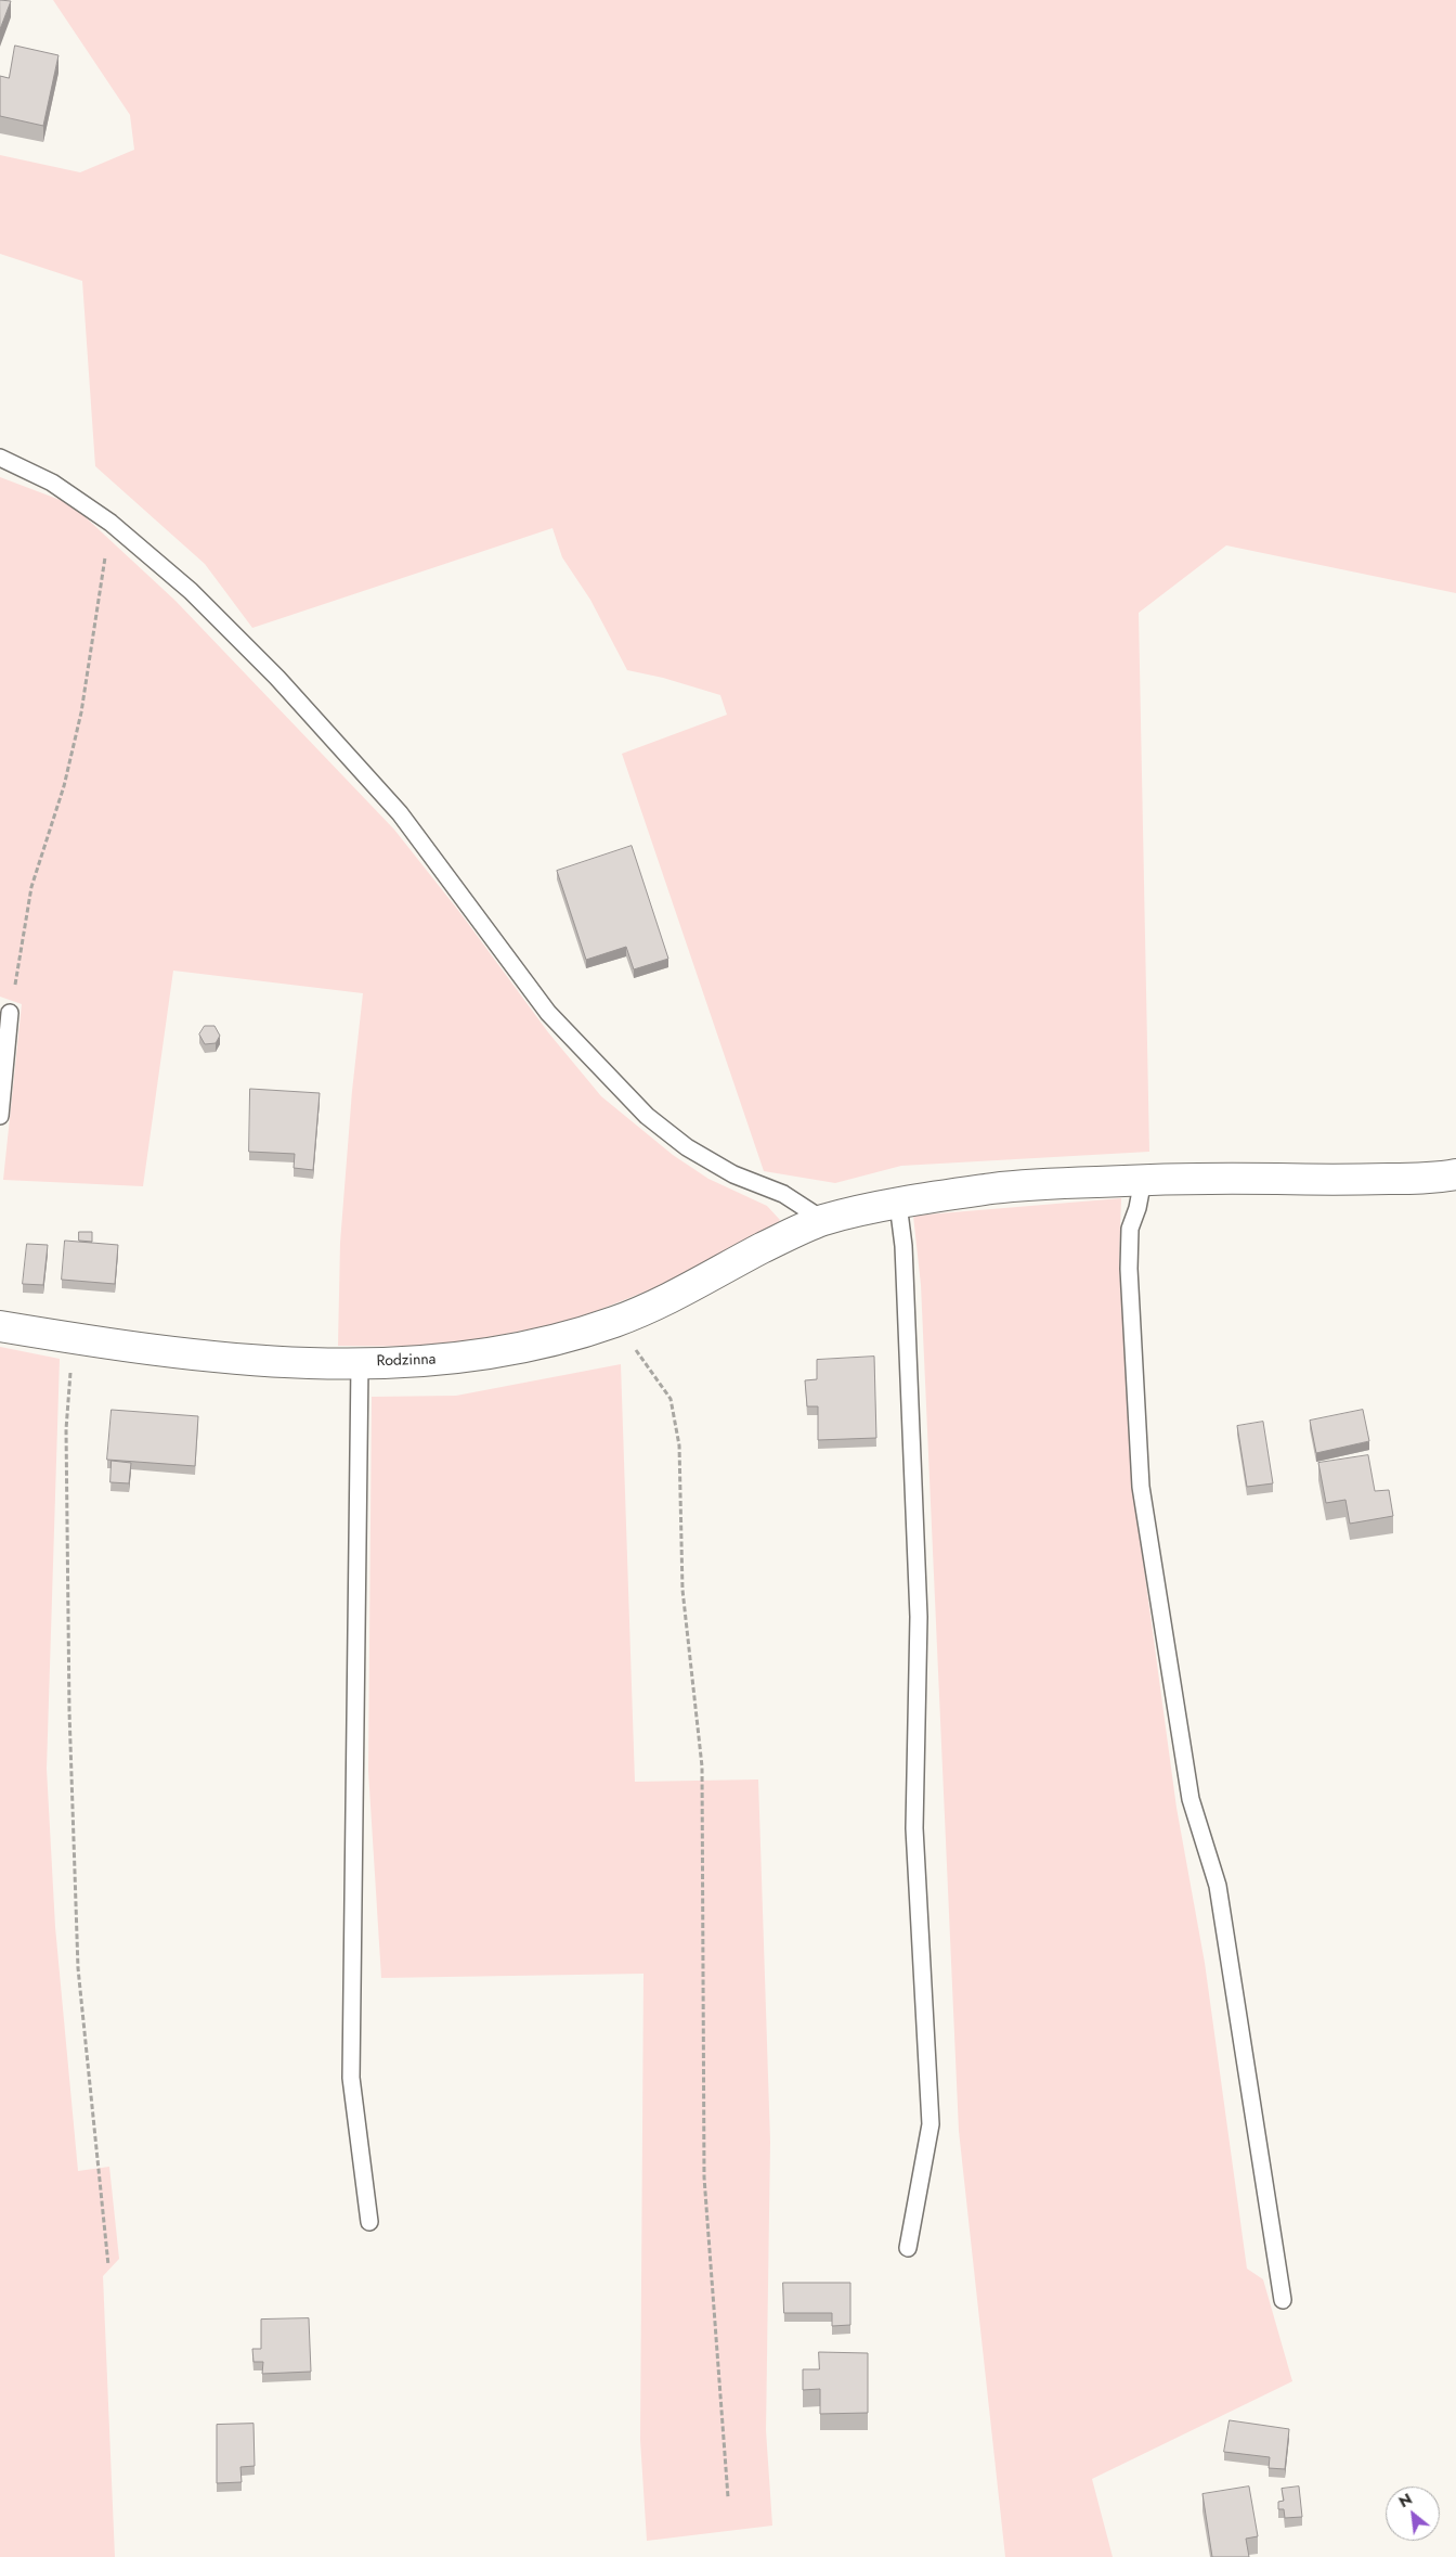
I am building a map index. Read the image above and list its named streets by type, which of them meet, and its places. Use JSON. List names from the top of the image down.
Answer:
{
  "streets": {
    "street": ["Rodzinna"]
  },
  "north": "top left"
}
